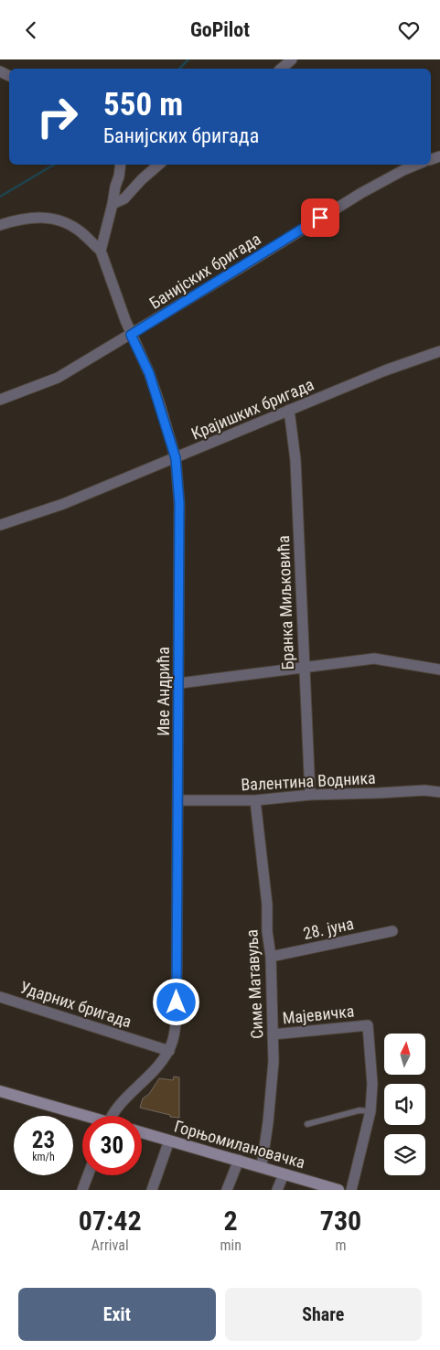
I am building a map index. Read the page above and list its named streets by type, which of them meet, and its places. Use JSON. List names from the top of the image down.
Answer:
{
  "streets": {
    "main road": ["Горњомилановачка"],
    "street": [
      "Банијских бригада",
      "Крајишких бригада",
      "Бранка Миљковића",
      "Иве Андрића",
      "Валентина Водника",
      "28. јуна",
      "Симе Матавуља",
      "Ударних бригада",
      "Мајевичка"
    ]
  },
  "crossings": [
    ["Банијских бригада", "Иве Андрића"],
    ["Крајишких бригада", "Бранка Миљковића"],
    ["Крајишких бригада", "Иве Андрића"],
    ["Бранка Миљковића", "Валентина Водника"],
    ["Иве Андрића", "Валентина Водника"],
    ["Иве Андрића", "Ударних бригада"],
    ["Валентина Водника", "Симе Матавуља"],
    ["28. јуна", "Симе Матавуља"],
    ["Симе Матавуља", "Мајевичка"],
    ["Симе Матавуља", "Горњомилановачка"]
  ],
  "north": "top",
  "page": {
    "header": "GoPilot",
    "turn": ["550 m", "Банијских бригада"],
    "speed": "23 km/h",
    "limit": "30",
    "eta": [
      "07:42",
      "Arrival",
      "2",
      "min",
      "730",
      "m"
    ],
    "buttons": ["Exit", "Share"]
  }
}
